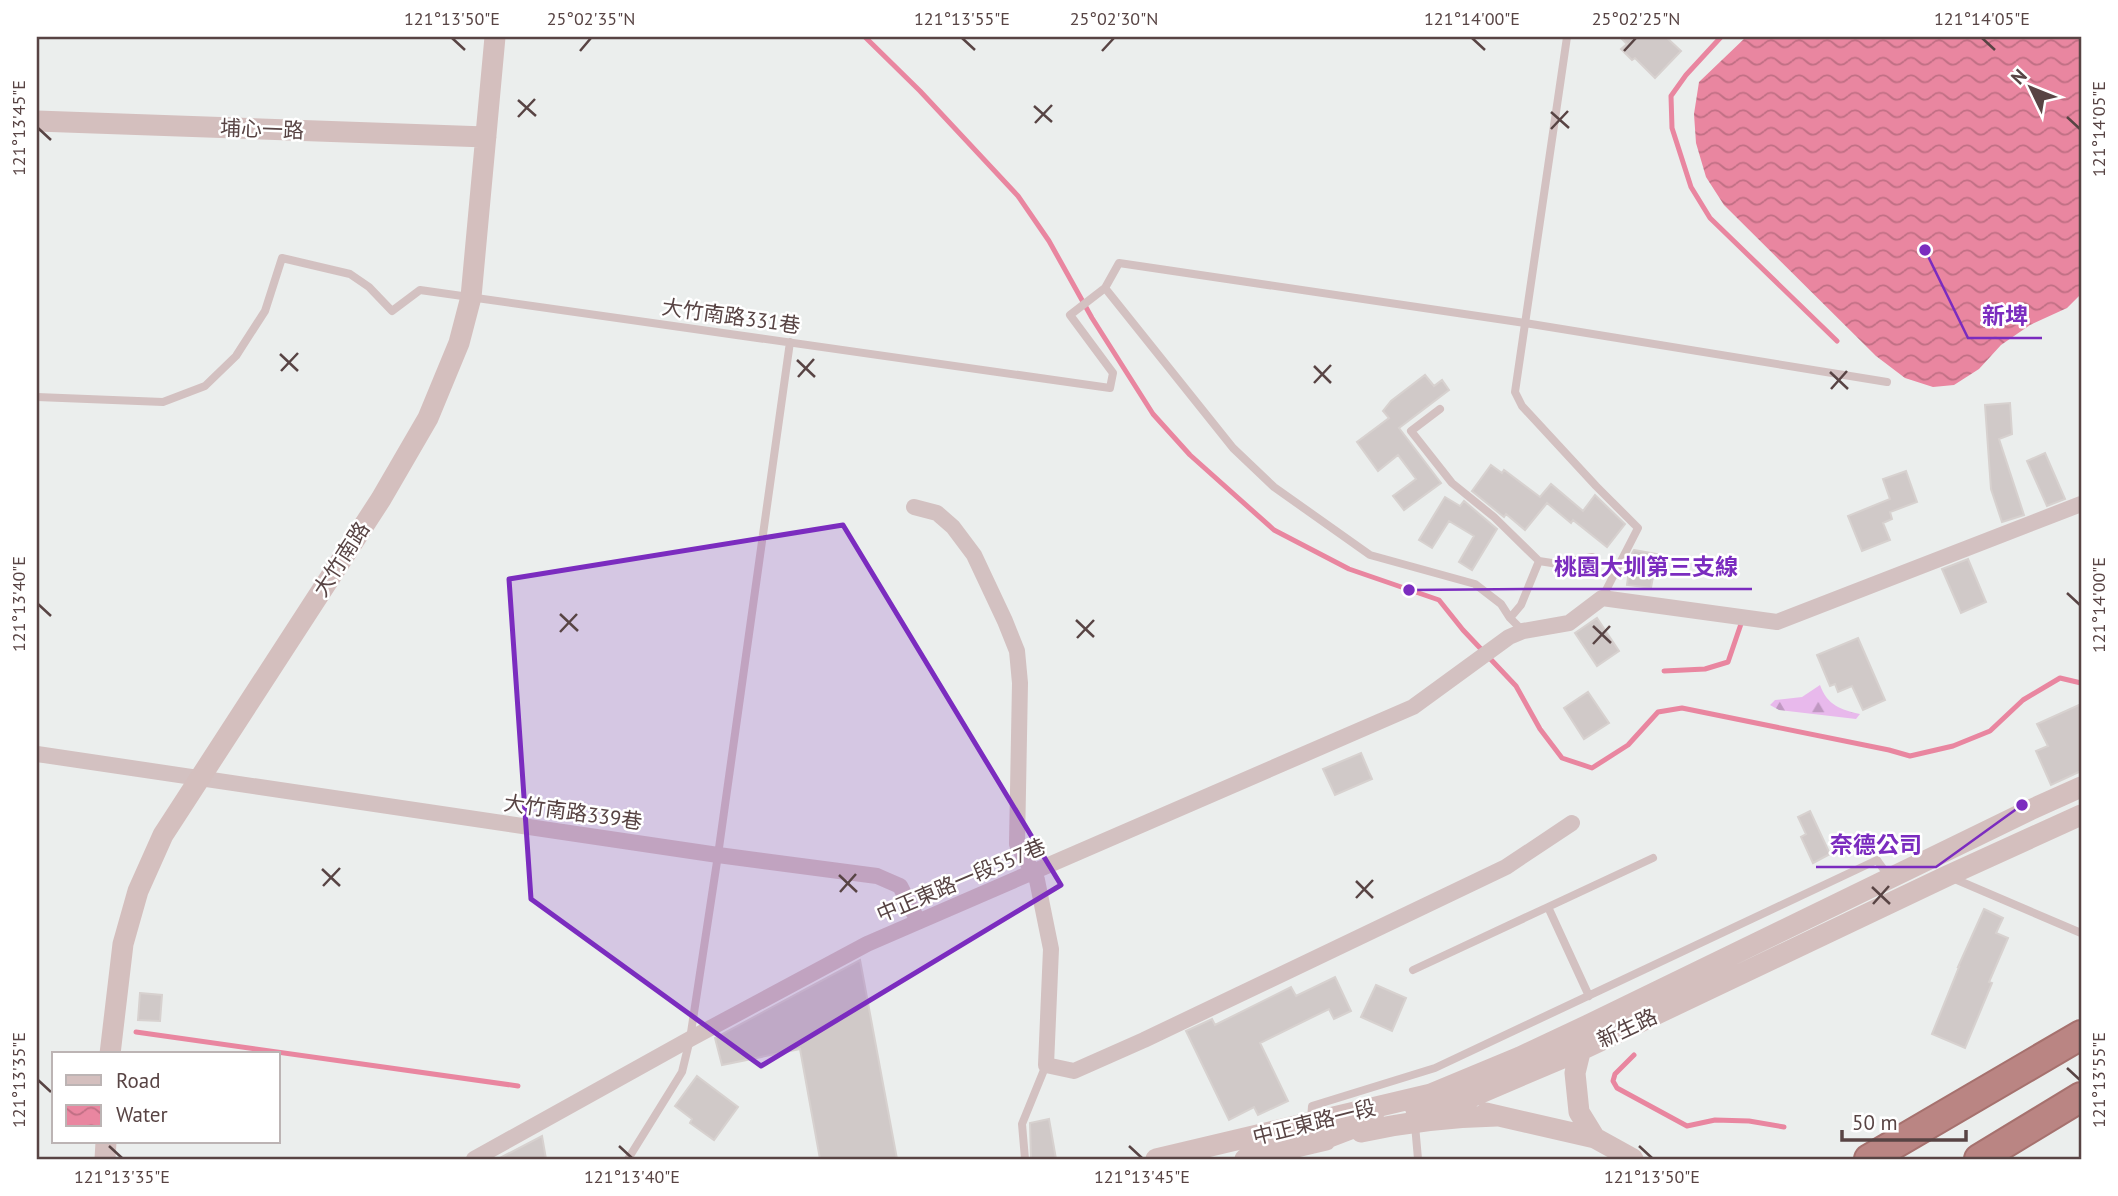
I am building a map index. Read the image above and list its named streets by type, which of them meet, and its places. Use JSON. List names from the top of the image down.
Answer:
{
  "streets": {
    "main road": [
      "埔心一路",
      "大竹南路",
      "新生路",
      "中正東路一段"
    ],
    "street": ["大竹南路339巷", "中正東路一段557巷"],
    "lane": ["大竹南路331巷"]
  },
  "crossings": [
    ["埔心一路", "大竹南路"],
    ["大竹南路331巷", "大竹南路"],
    ["大竹南路", "大竹南路339巷"],
    ["大竹南路339巷", "中正東路一段557巷"],
    ["新生路", "中正東路一段"]
  ],
  "places": ["新埤", "桃園大圳第三支線", "奈德公司"],
  "legend": ["Road", "Water"],
  "scale_bar": "50 m",
  "north": "top left",
  "coordinates": [
    "121°13'50\"E",
    "25°02'35\"N",
    "121°13'55\"E",
    "25°02'30\"N",
    "121°14'00\"E",
    "25°02'25\"N",
    "121°14'05\"E",
    "121°13'45\"E",
    "121°13'40\"E",
    "121°13'35\"E"
  ]
}
